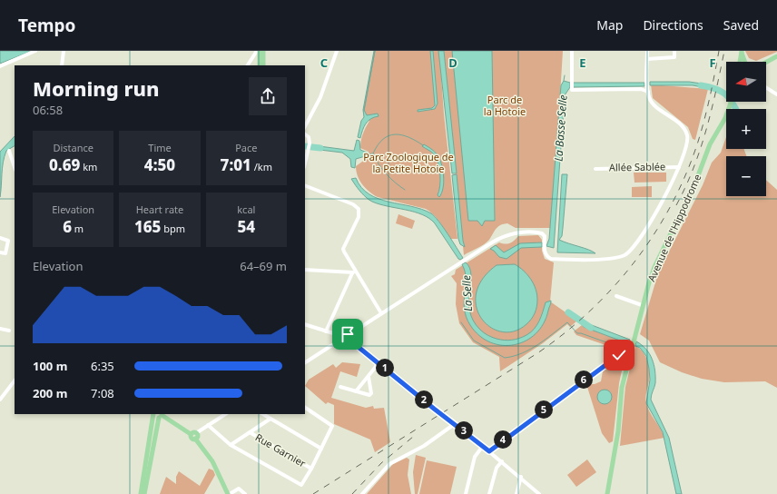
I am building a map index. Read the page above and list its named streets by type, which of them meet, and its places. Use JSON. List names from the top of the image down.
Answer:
{
  "streets": {
    "main road": ["Avenue de l'Hippodrome"],
    "street": ["Allée Sablée", "Rue Garnier"]
  },
  "water": ["La Basse Selle", "La Selle"],
  "parks": ["Parc de la Hotoie", "Parc Zoologique de la Petite Hotoie"],
  "north": "left",
  "page": {
    "header": "Tempo",
    "nav": ["Map", "Directions", "Saved"],
    "map_buttons": ["+", "−"],
    "heading": ["Morning run", "06:58"],
    "stats": [
      ["Distance", "0.69 km"],
      ["Time", "4:50"],
      ["Pace", "7:01 /km"],
      ["Elevation", "6 m"],
      ["Heart rate", "165 bpm"],
      ["kcal", "54"]
    ],
    "chart": ["Elevation", "64–69 m"],
    "list": [
      {
        "name": "100 m",
        "note": "6:35"
      },
      {
        "name": "200 m",
        "note": "7:08"
      }
    ],
    "pins": [
      "1",
      "6",
      "2",
      "5",
      "3",
      "4"
    ]
  },
  "grid": {
    "columns": [
      "C",
      "D",
      "E",
      "F"
    ]
  }
}
